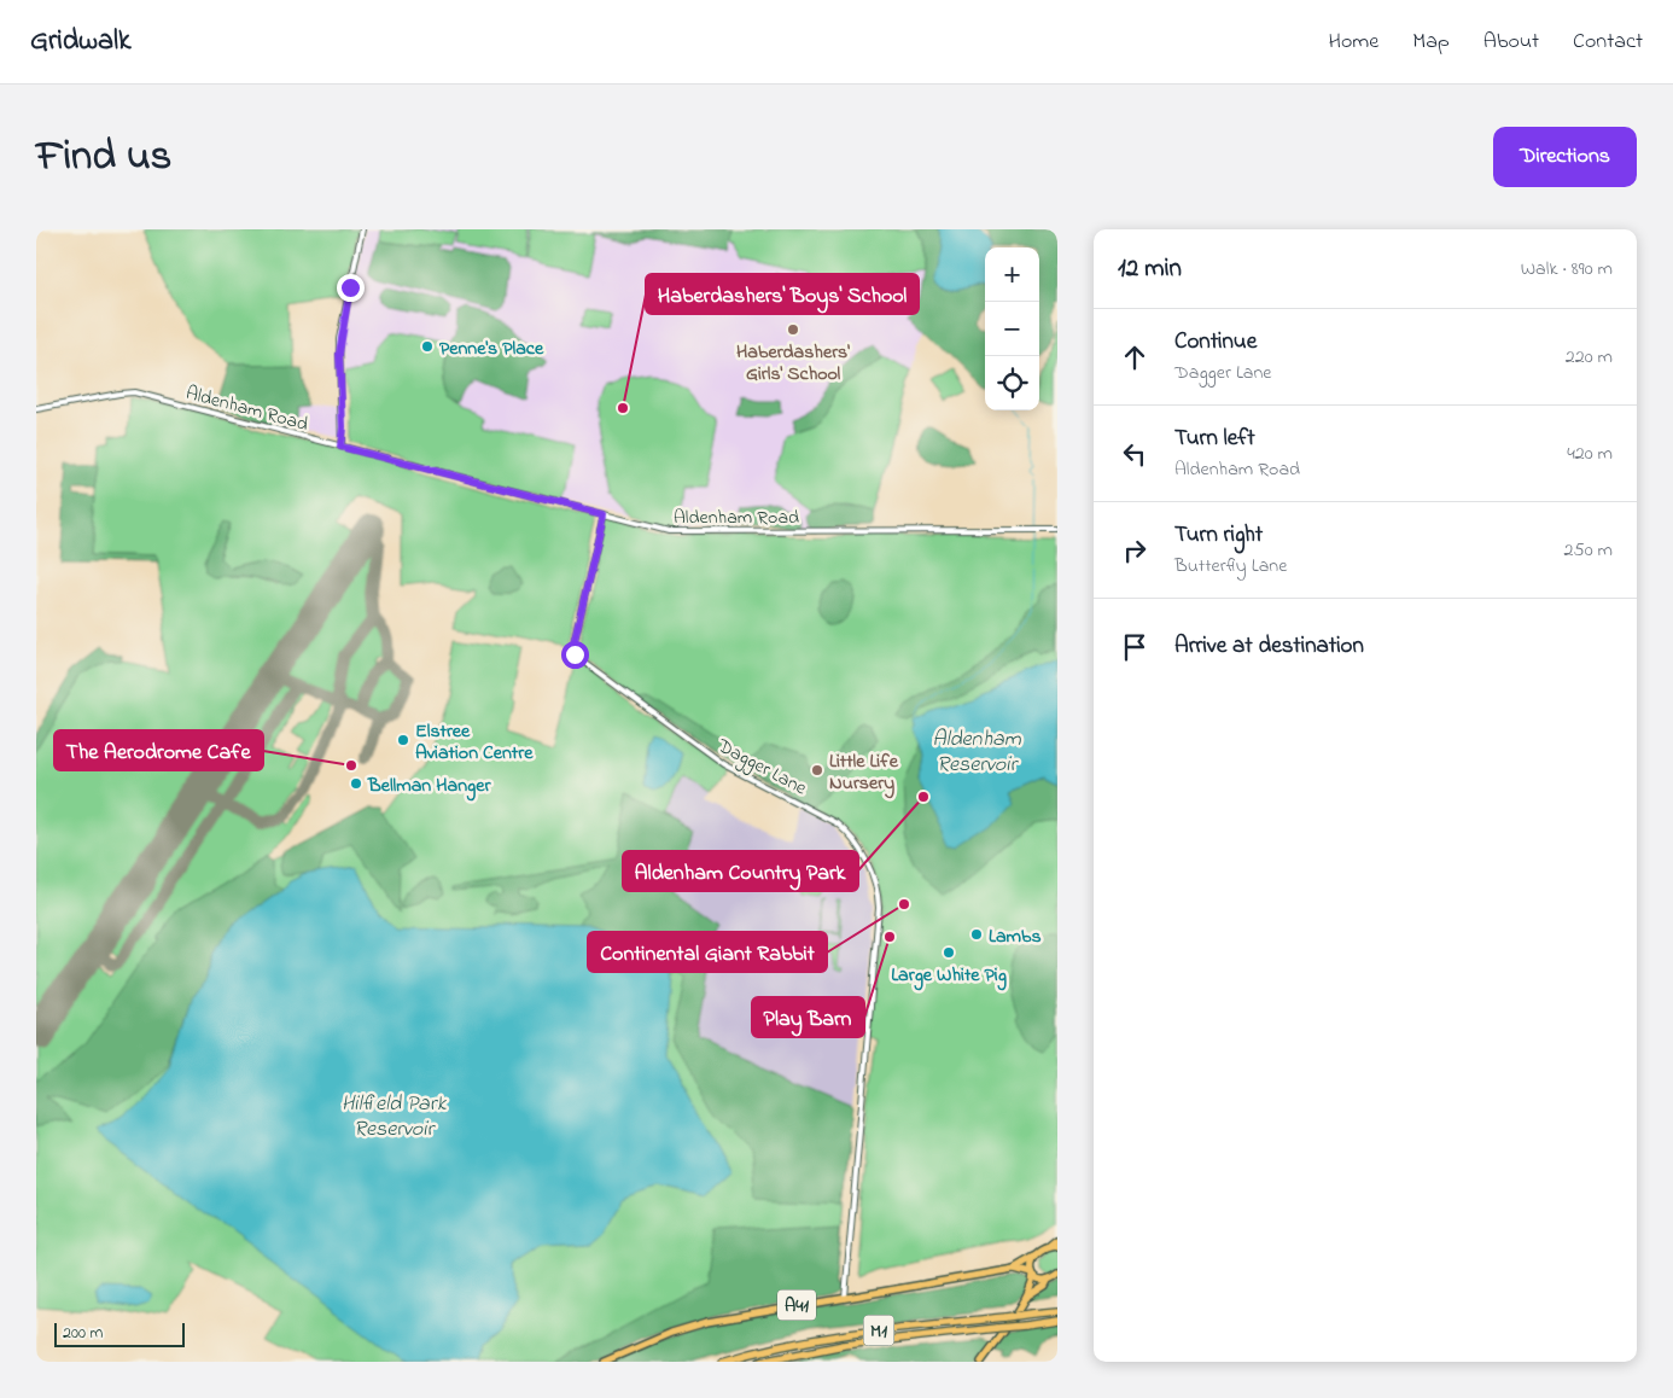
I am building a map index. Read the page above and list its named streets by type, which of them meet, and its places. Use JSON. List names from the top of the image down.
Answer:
{
  "streets": {
    "highway": ["M1"],
    "main road": ["A41"],
    "street": ["Aldenham Road", "Dagger Lane"]
  },
  "crossings": [
    ["Aldenham Road", "Dagger Lane"],
    ["Dagger Lane", "A41"]
  ],
  "water": ["Aldenham Reservoir", "Hilfield Park Reservoir"],
  "places": [
    "Haberdashers' Girls' School",
    "Penne's Place",
    "Haberdashers' Boys' School",
    "Elstree Aviation Centre",
    "The Aerodrome Cafe",
    "Little Life Nursery",
    "Bellman Hanger",
    "Aldenham Country Park",
    "Continental Giant Rabbit",
    "Lambs",
    "Play Barn",
    "Large White Pig"
  ],
  "scale_bar": "200 m",
  "page": {
    "header": "Gridwalk",
    "nav": [
      "Home",
      "Map",
      "About",
      "Contact"
    ],
    "title": "Find us",
    "buttons": "Directions",
    "heading": ["12 min", "Walk · 890 m"],
    "map_buttons": ["+", "−"],
    "list": [
      ["Continue", "Dagger Lane", "220 m"],
      ["Turn left", "Aldenham Road", "420 m"],
      ["Turn right", "Butterfly Lane", "250 m"],
      "Arrive at destination"
    ],
    "scale": "200 m"
  }
}
